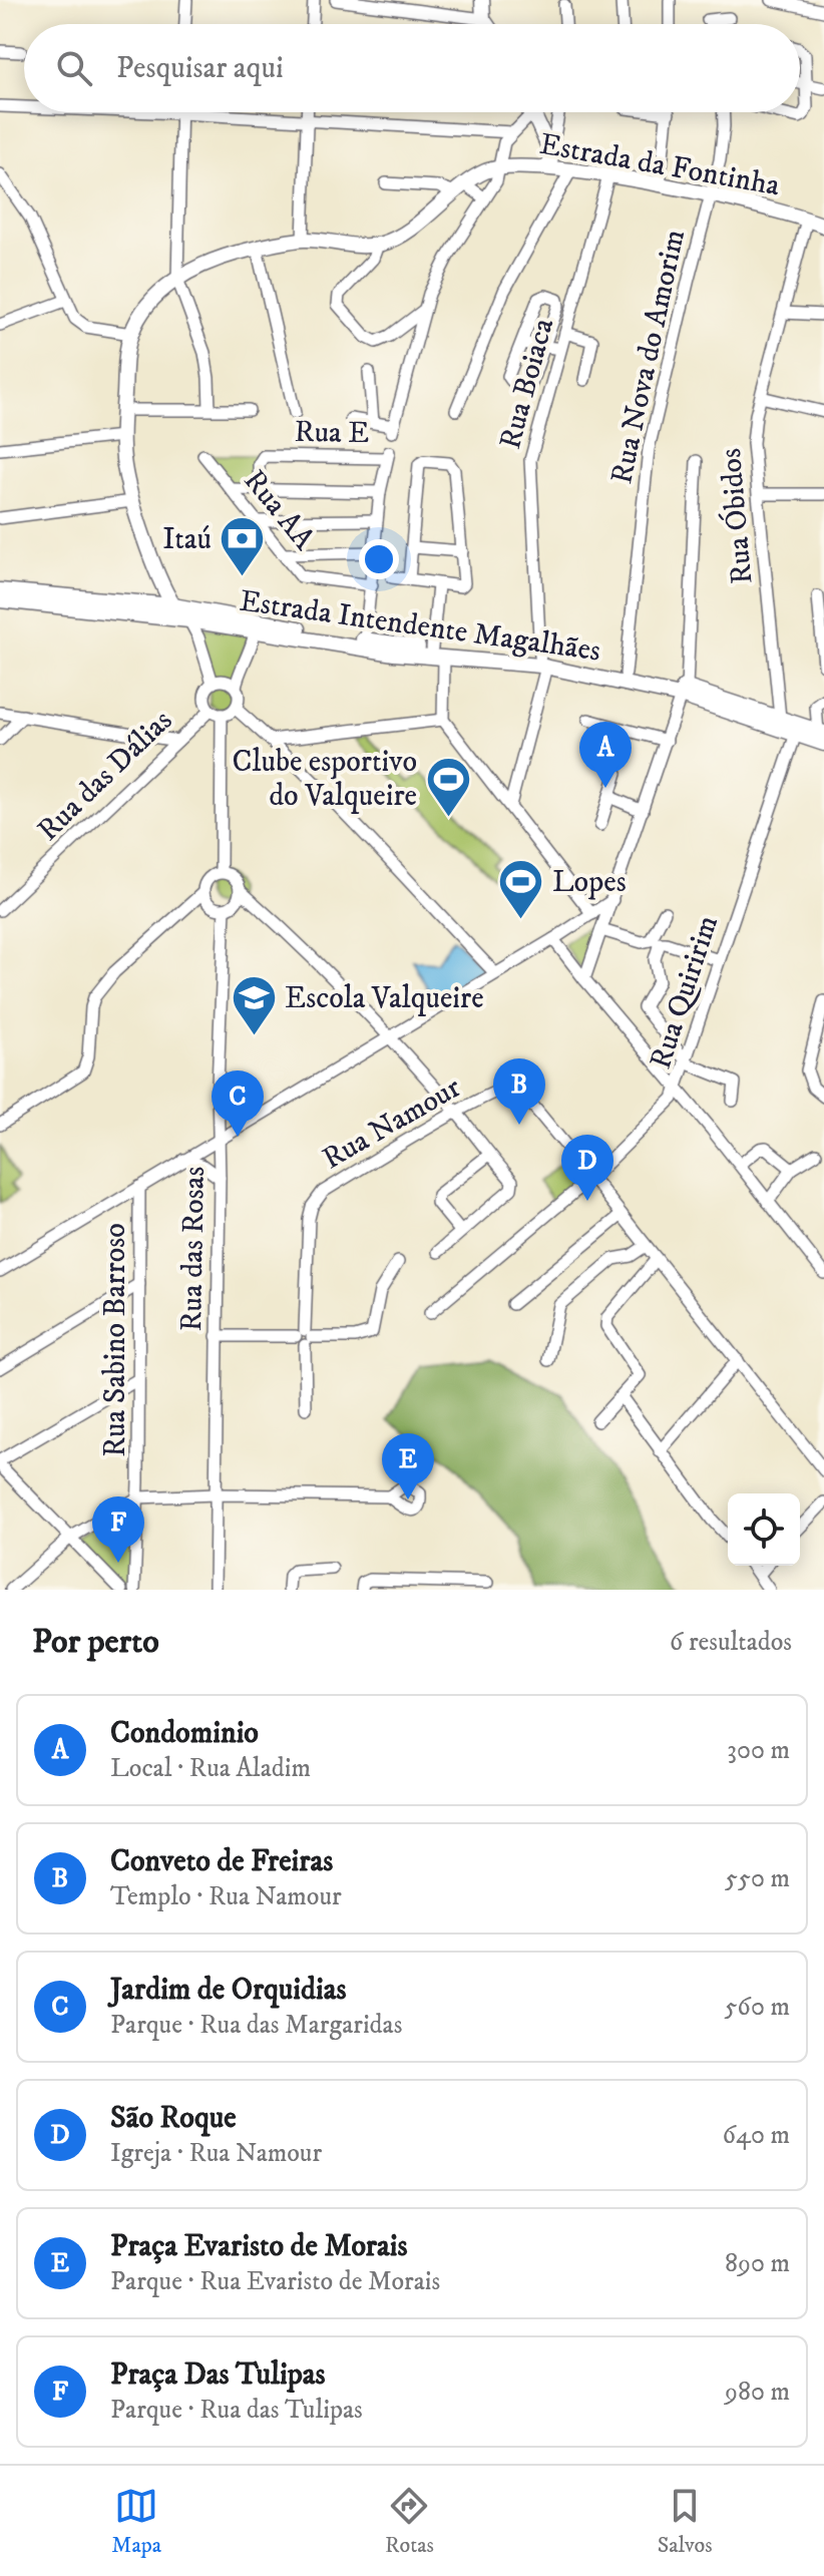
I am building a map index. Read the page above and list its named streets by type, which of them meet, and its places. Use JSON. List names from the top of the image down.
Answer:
{
  "streets": {
    "main road": ["Estrada da Fontinha", "Estrada Intendente Magalhães"],
    "street": [
      "Rua Nova do Amorim",
      "Rua Boiaca",
      "Rua E",
      "Rua AA",
      "Rua Óbidos",
      "Rua das Dálias",
      "Rua Quiririm",
      "Rua Namour",
      "Rua das Rosas",
      "Rua Sabino Barroso"
    ]
  },
  "crossings": [
    ["Estrada da Fontinha", "Rua Nova do Amorim"],
    ["Estrada da Fontinha", "Rua Boiaca"],
    ["Estrada da Fontinha", "Rua Óbidos"],
    ["Rua Nova do Amorim", "Estrada Intendente Magalhães"],
    ["Rua Boiaca", "Estrada Intendente Magalhães"],
    ["Rua Óbidos", "Estrada Intendente Magalhães"],
    ["Estrada Intendente Magalhães", "Rua Quiririm"]
  ],
  "places": {
    "bank": ["Itaú"],
    "sports": ["Clube esportivo do Valqueire", "Lopes"],
    "school or university": ["Escola Valqueire"]
  },
  "page": {
    "search": "Pesquisar aqui",
    "pins": [
      "A",
      "B",
      "C",
      "D",
      "E",
      "F"
    ],
    "heading": ["Por perto", "6 resultados"],
    "list": [
      {
        "mark": "A",
        "name": "Condominio",
        "note": "Local · Rua Aladim",
        "value": "300 m"
      },
      {
        "mark": "B",
        "name": "Conveto de Freiras",
        "note": "Templo · Rua Namour",
        "value": "550 m"
      },
      {
        "mark": "C",
        "name": "Jardim de Orquidias",
        "note": "Parque · Rua das Margaridas",
        "value": "560 m"
      },
      {
        "mark": "D",
        "name": "São Roque",
        "note": "Igreja · Rua Namour",
        "value": "640 m"
      },
      {
        "mark": "E",
        "name": "Praça Evaristo de Morais",
        "note": "Parque · Rua Evaristo de Morais",
        "value": "890 m"
      },
      {
        "mark": "F",
        "name": "Praça Das Tulipas",
        "note": "Parque · Rua das Tulipas",
        "value": "980 m"
      }
    ],
    "nav": ["Mapa", "Rotas", "Salvos"]
  }
}
